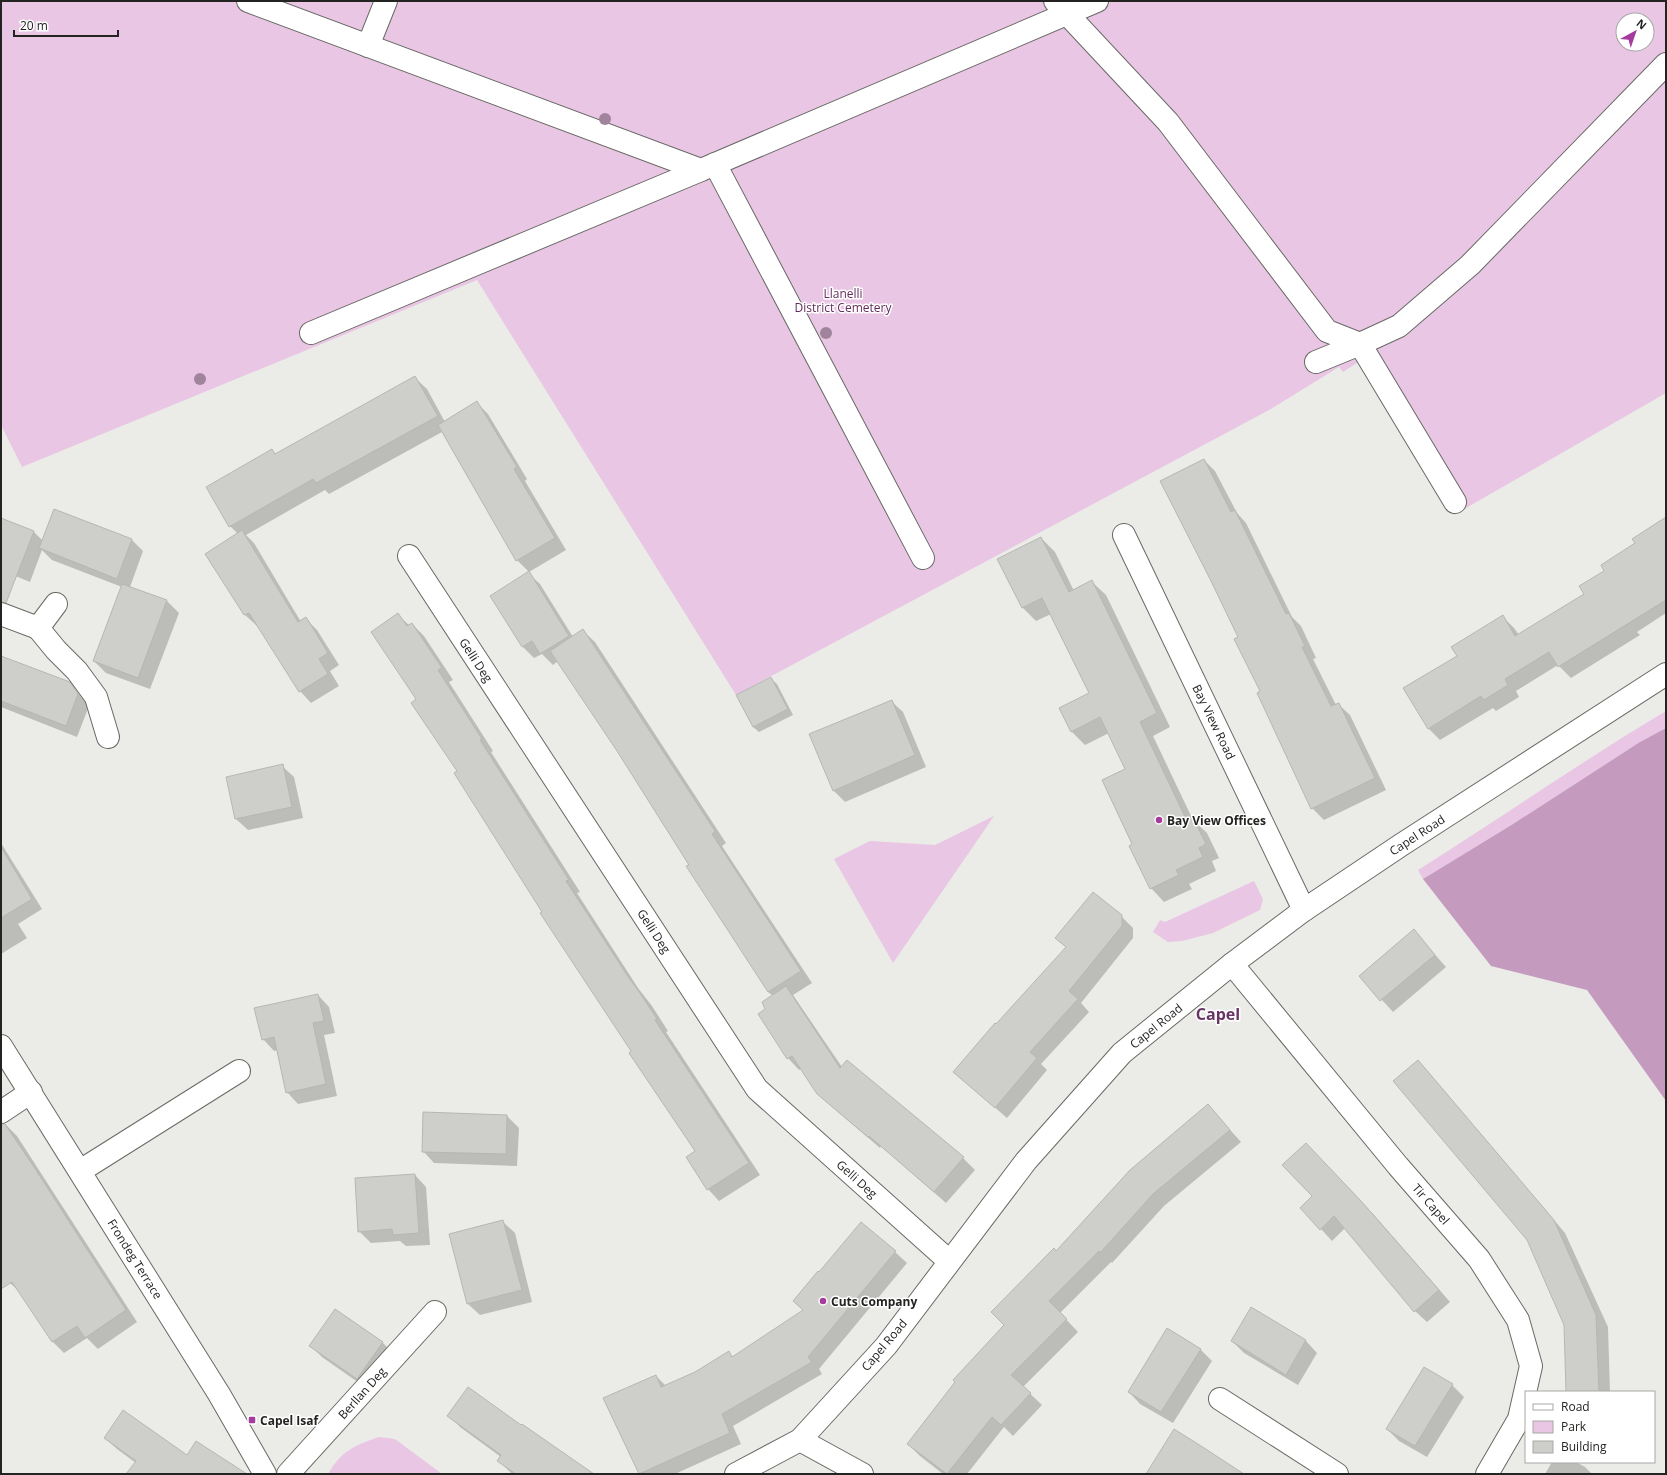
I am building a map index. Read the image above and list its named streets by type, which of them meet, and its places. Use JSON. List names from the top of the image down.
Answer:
{
  "streets": {
    "street": [
      "Gelli Deg",
      "Bay View Road",
      "Capel Road",
      "Tir Capel",
      "Frondeg Terrace",
      "Berllan Deg"
    ]
  },
  "crossings": [
    ["Gelli Deg", "Capel Road"],
    ["Bay View Road", "Capel Road"],
    ["Capel Road", "Tir Capel"]
  ],
  "districts": ["Capel"],
  "parks": ["Llanelli District Cemetery"],
  "places": {
    "other": ["Bay View Offices", "Cuts Company"],
    "transit": ["Capel Isaf"]
  },
  "legend": ["Road", "Park", "Building"],
  "scale_bar": "20 m",
  "north": "top right"
}
